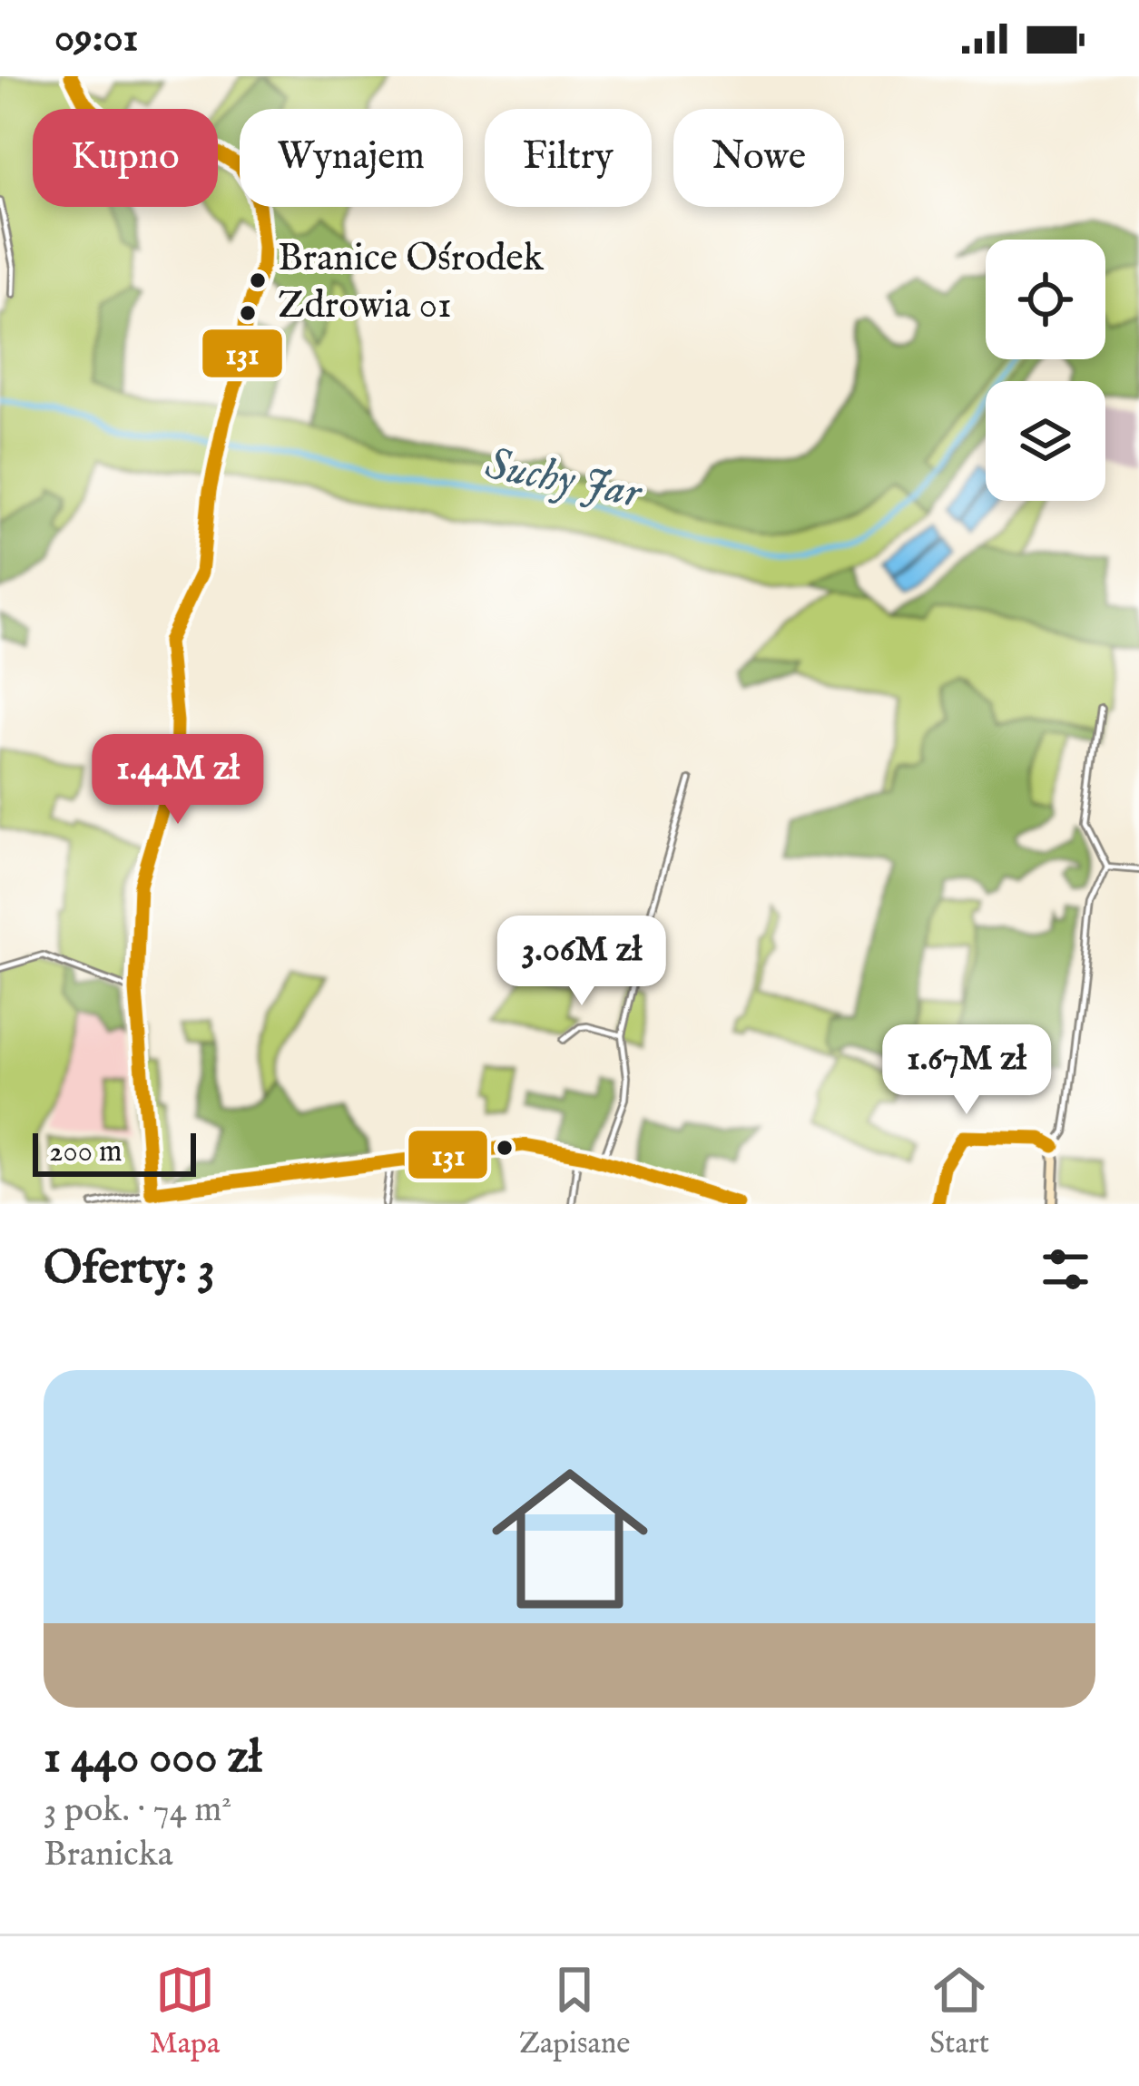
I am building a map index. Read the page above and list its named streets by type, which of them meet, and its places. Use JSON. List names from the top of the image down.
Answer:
{
  "water": ["Suchy Jar"],
  "places": ["Branice Ośrodek Zdrowia 01"],
  "lines": ["transit line 131"],
  "scale_bar": "200 m",
  "page": {
    "status": "09:01",
    "chip": [
      "Kupno",
      "Wynajem",
      "Filtry",
      "Nowe"
    ],
    "price": ["1.44M zł", "3.06M zł", "1.67M zł"],
    "scale": "200 m",
    "heading": "Oferty: 3",
    "list": [
      {
        "name": "1 440 000 zł",
        "note": "3 pok. · 74 m² · Branicka"
      }
    ],
    "tabs": ["Mapa", "Zapisane", "Start"]
  }
}
